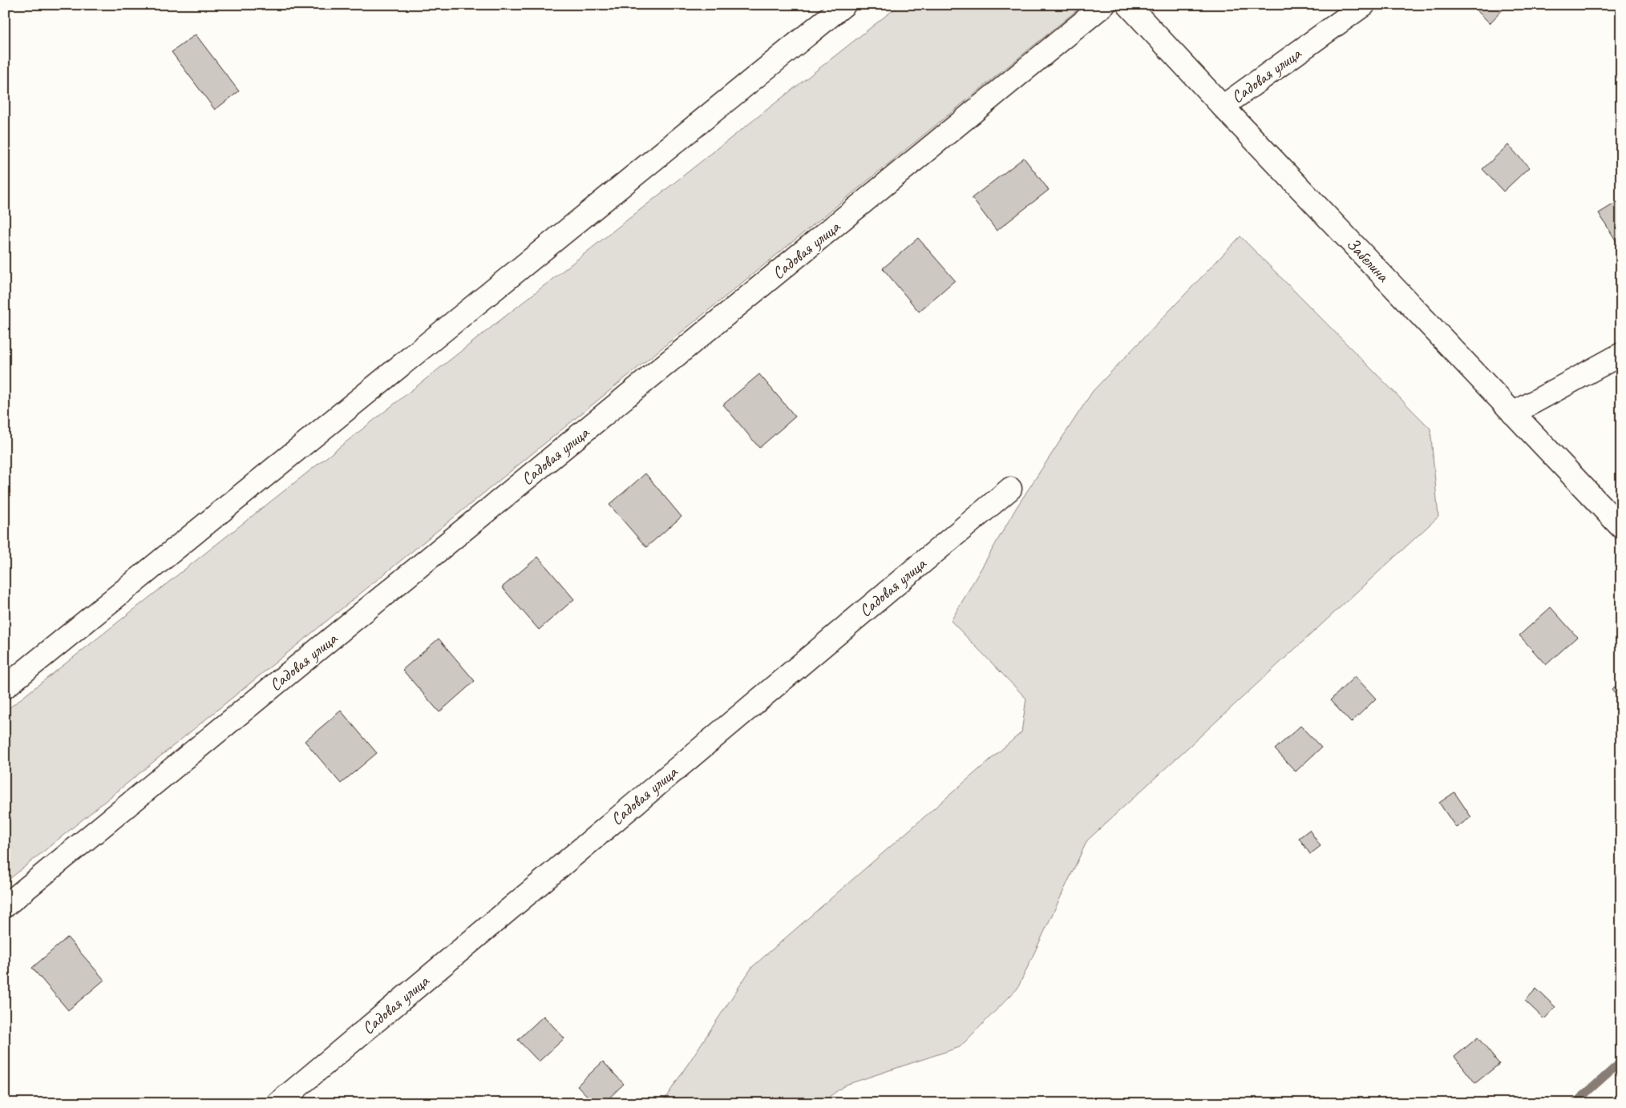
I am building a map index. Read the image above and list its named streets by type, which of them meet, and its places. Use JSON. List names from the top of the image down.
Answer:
{
  "streets": {
    "street": ["Садовая улица", "Забелина"]
  },
  "crossings": [
    ["Садовая улица", "Забелина"]
  ]
}
